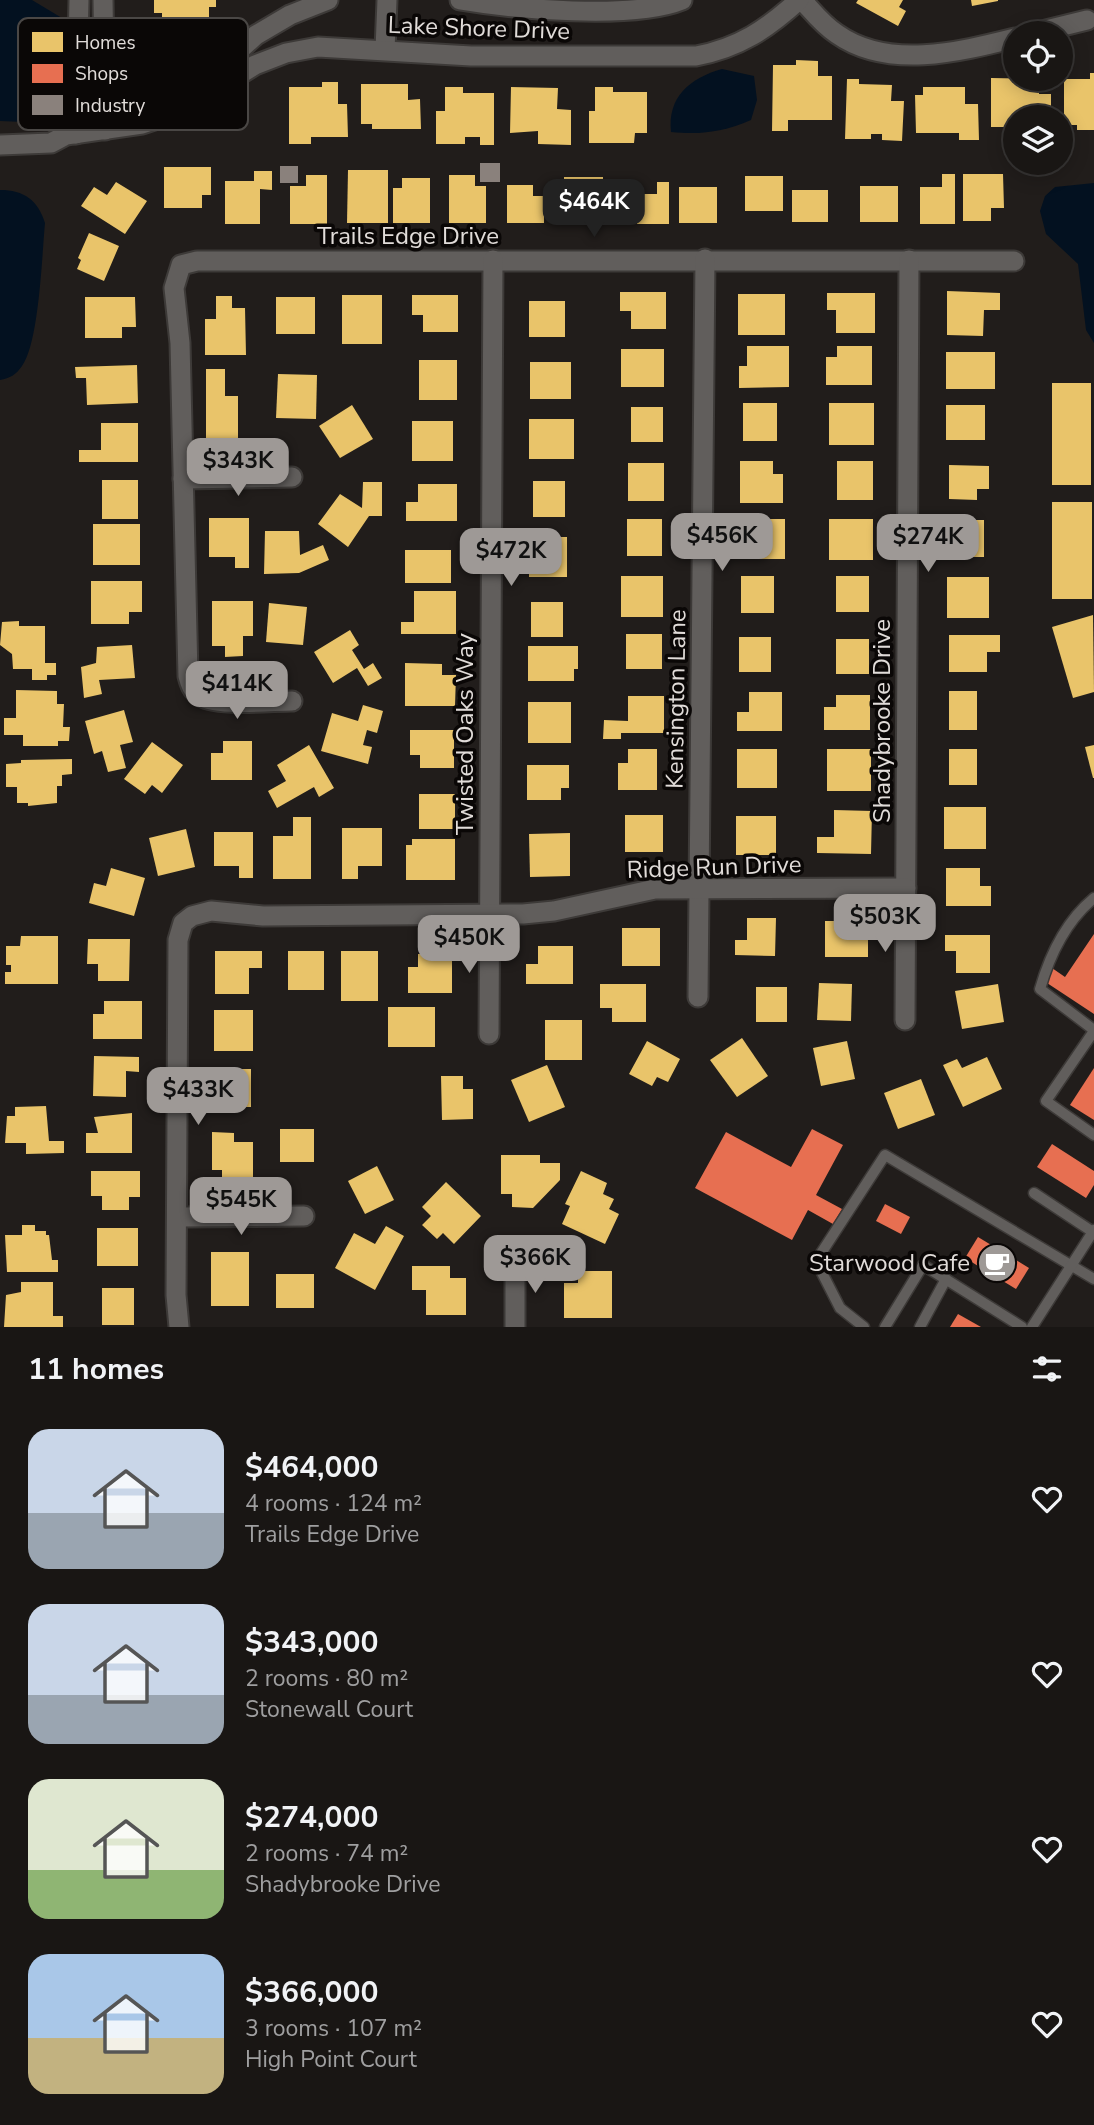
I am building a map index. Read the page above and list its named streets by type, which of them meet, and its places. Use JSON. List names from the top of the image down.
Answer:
{
  "streets": {
    "street": [
      "Lake Shore Drive",
      "Trails Edge Drive",
      "Kensington Lane",
      "Shadybrooke Drive",
      "Twisted Oaks Way",
      "Ridge Run Drive"
    ]
  },
  "crossings": [
    ["Trails Edge Drive", "Kensington Lane"],
    ["Trails Edge Drive", "Shadybrooke Drive"],
    ["Trails Edge Drive", "Twisted Oaks Way"],
    ["Kensington Lane", "Ridge Run Drive"],
    ["Shadybrooke Drive", "Ridge Run Drive"],
    ["Twisted Oaks Way", "Ridge Run Drive"]
  ],
  "places": {
    "cafe": ["Starwood Cafe"]
  },
  "legend": ["Homes", "Shops", "Industry"],
  "page": {
    "price": [
      "$464K",
      "$343K",
      "$456K",
      "$274K",
      "$472K",
      "$414K",
      "$503K",
      "$450K",
      "$433K",
      "$545K",
      "$366K"
    ],
    "heading": "11 homes",
    "list": [
      {
        "name": "$464,000",
        "note": "4 rooms · 124 m² · Trails Edge Drive"
      },
      {
        "name": "$343,000",
        "note": "2 rooms · 80 m² · Stonewall Court"
      },
      {
        "name": "$274,000",
        "note": "2 rooms · 74 m² · Shadybrooke Drive"
      },
      {
        "name": "$366,000",
        "note": "3 rooms · 107 m² · High Point Court"
      }
    ]
  }
}
